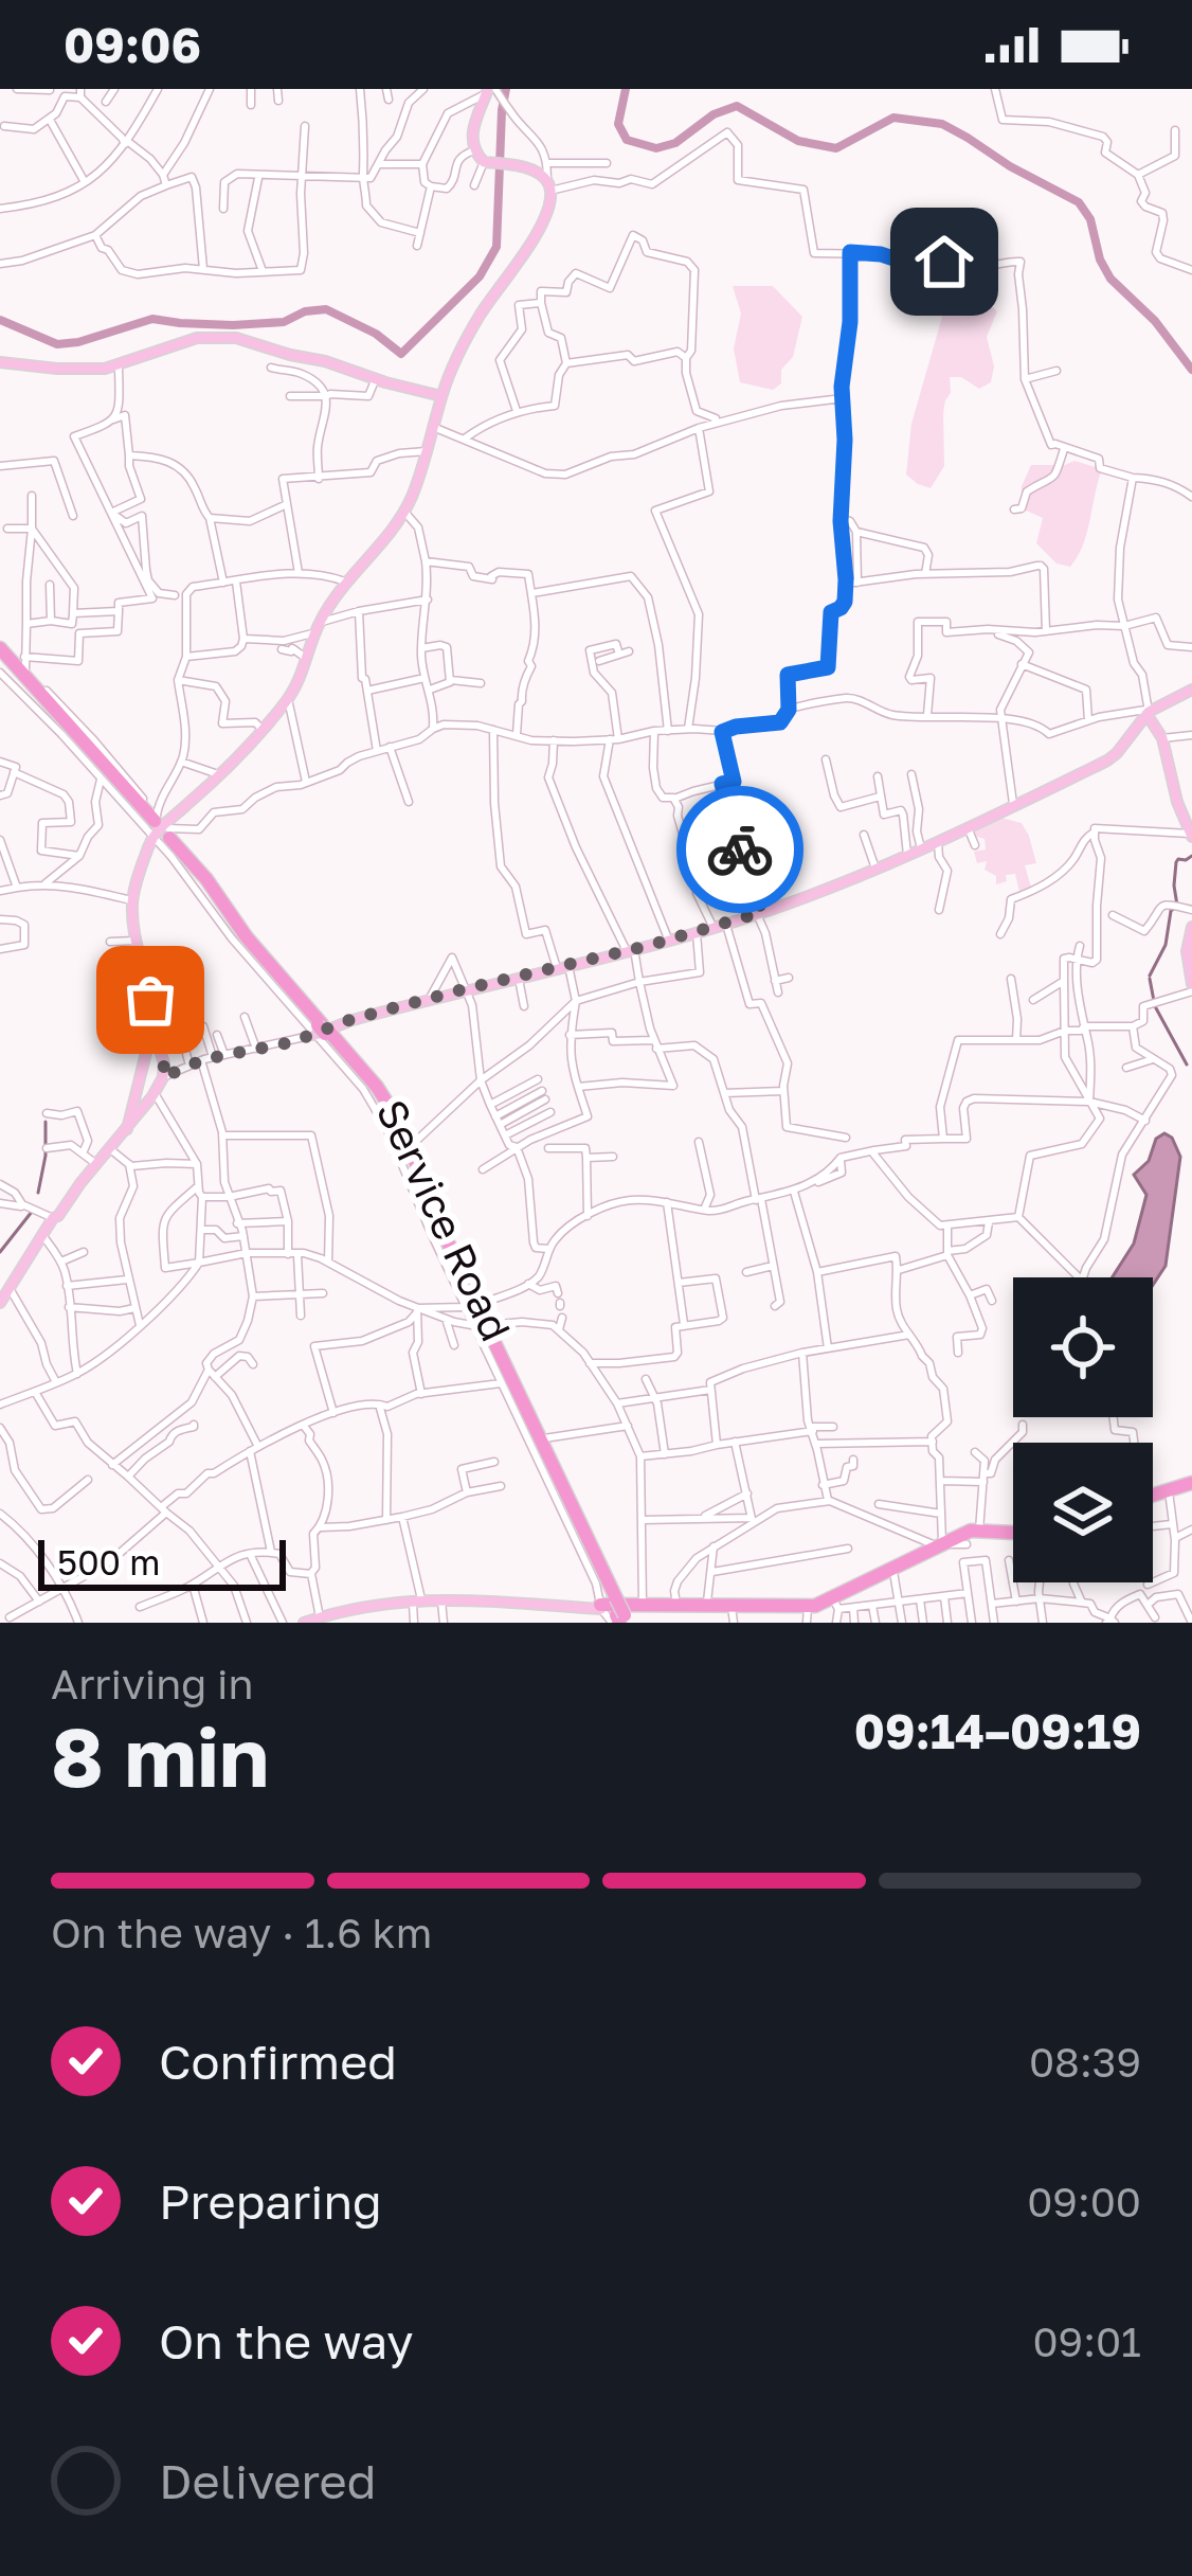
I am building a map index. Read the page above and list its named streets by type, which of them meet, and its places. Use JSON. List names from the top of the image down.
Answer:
{
  "streets": {
    "street": ["Service Road"]
  },
  "scale_bar": "500 m",
  "page": {
    "status": "09:06",
    "scale": "500 m",
    "heading": ["8 min", "Arriving in", "09:14–09:19"],
    "bar": "On the way · 1.6 km",
    "list": [
      ["Confirmed", "08:39"],
      ["Preparing", "09:00"],
      ["On the way", "09:01"],
      "Delivered"
    ]
  }
}
